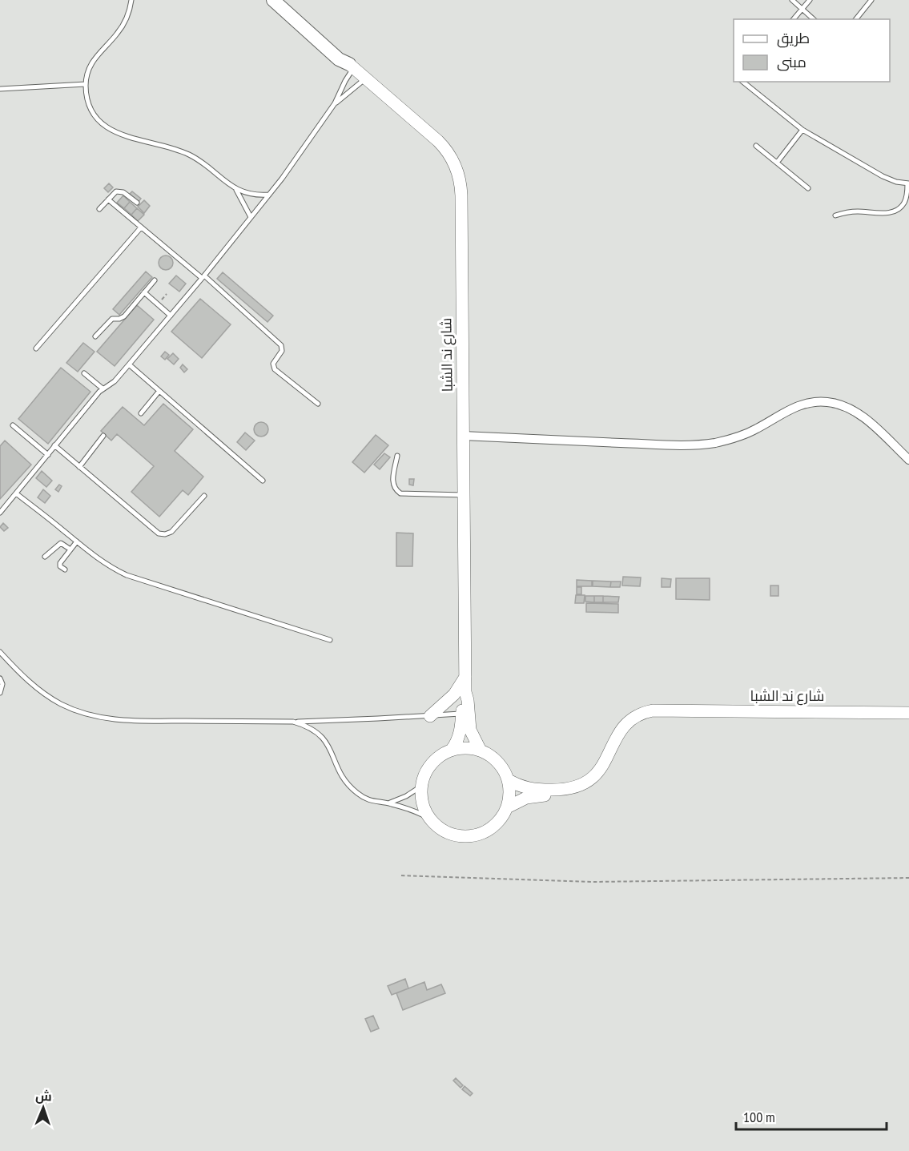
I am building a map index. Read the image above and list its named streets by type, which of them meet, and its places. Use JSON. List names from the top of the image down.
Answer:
{
  "streets": {
    "main road": ["شارع ند الشبا"]
  },
  "legend": ["طريق", "مبنى"],
  "scale_bar": "100 m",
  "north": "top"
}
